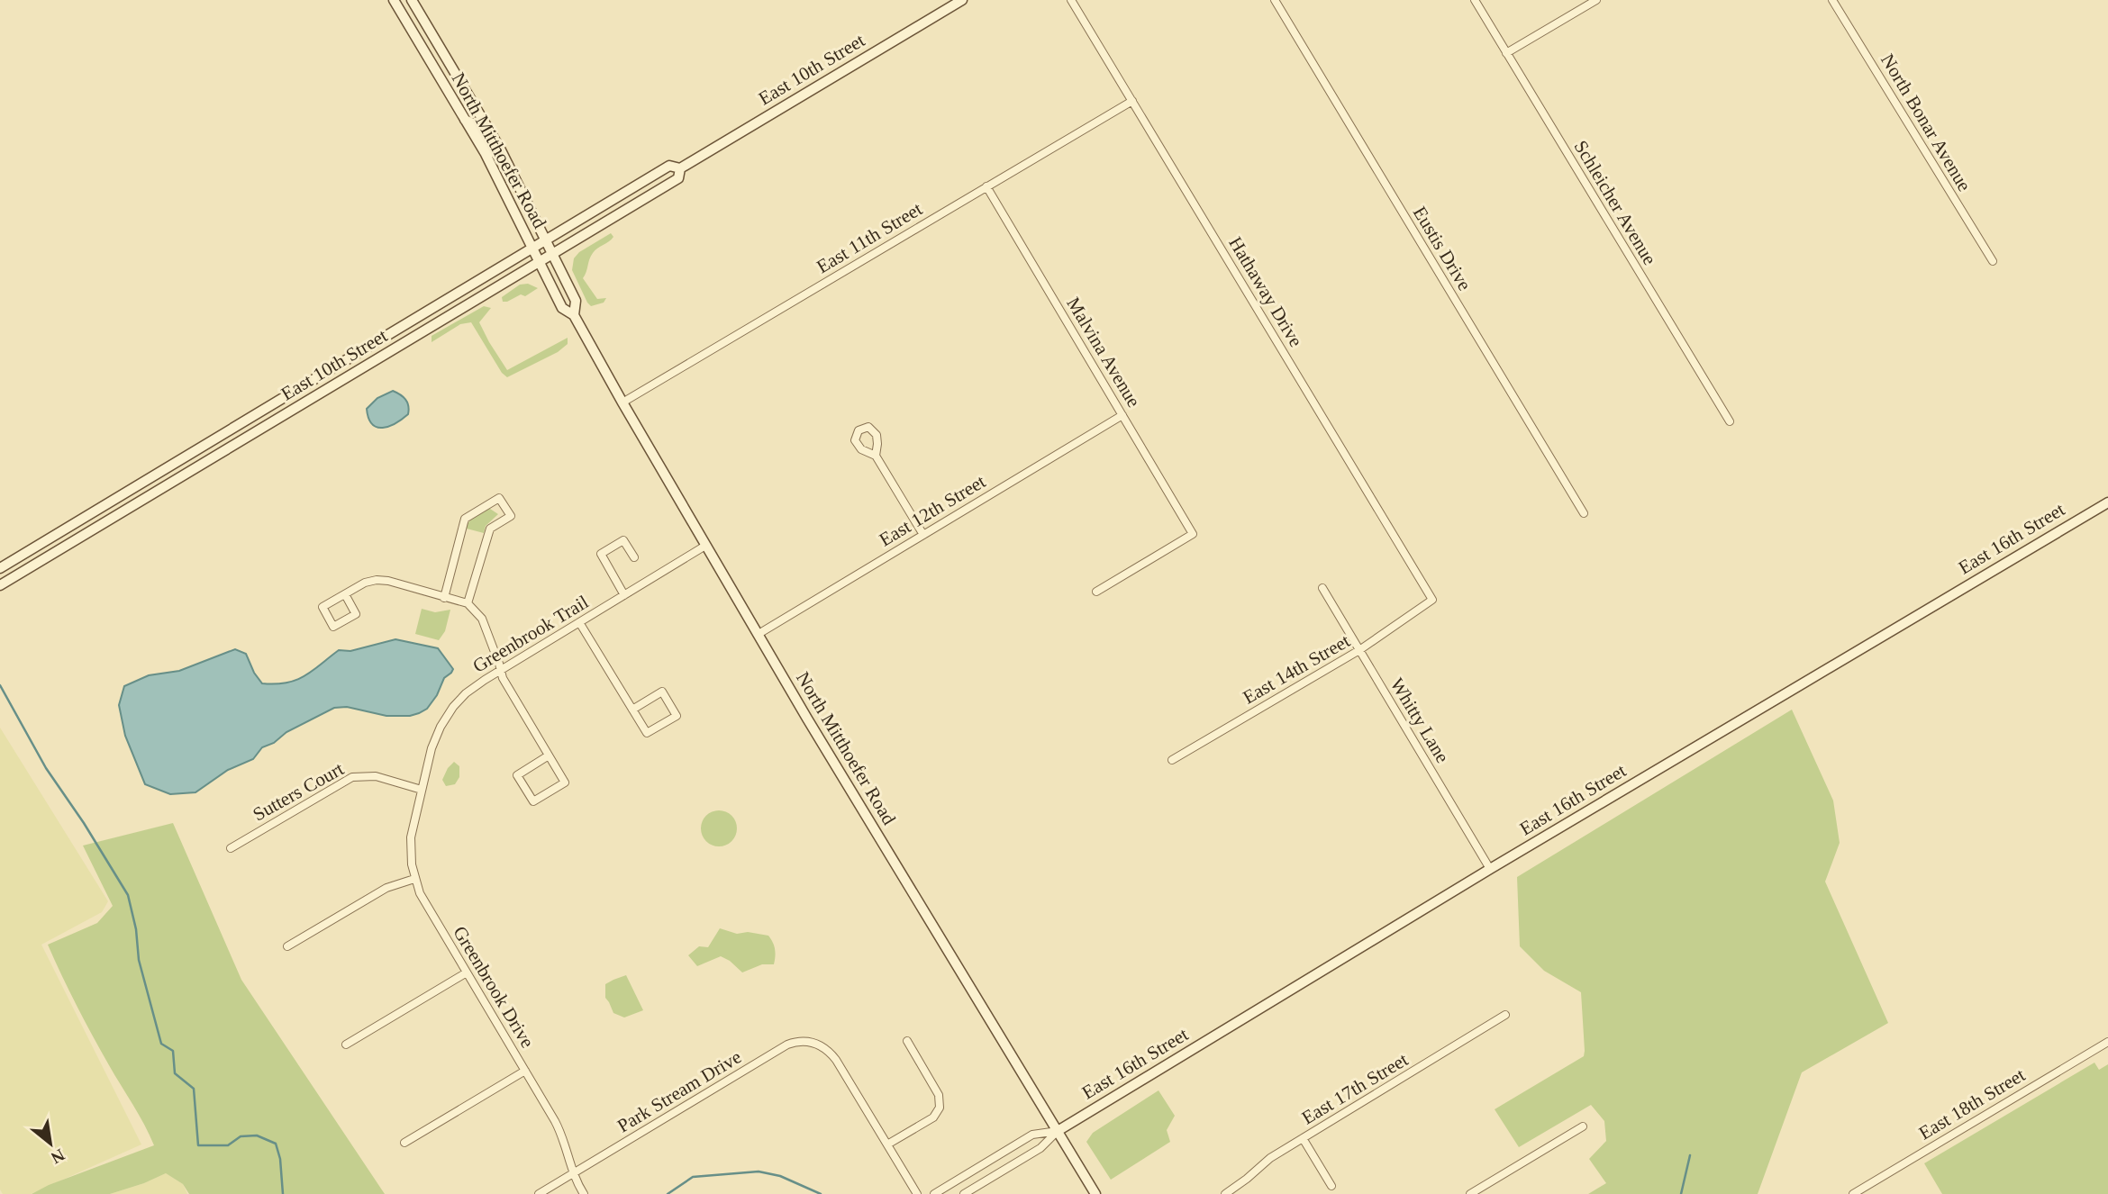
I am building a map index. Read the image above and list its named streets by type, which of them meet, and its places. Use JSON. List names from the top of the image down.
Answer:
{
  "streets": {
    "main road": ["East 10th Street", "North Mitthoefer Road", "East 16th Street"],
    "street": [
      "North Bonar Avenue",
      "Schleicher Avenue",
      "East 11th Street",
      "Eustis Drive",
      "Hathaway Drive",
      "Malvina Avenue",
      "East 12th Street",
      "Greenbrook Trail",
      "East 14th Street",
      "Whitty Lane",
      "Sutters Court",
      "Greenbrook Drive",
      "East 17th Street",
      "Park Stream Drive",
      "East 18th Street"
    ]
  },
  "crossings": [
    ["East 10th Street", "North Mitthoefer Road"],
    ["North Mitthoefer Road", "East 11th Street"],
    ["North Mitthoefer Road", "East 12th Street"],
    ["North Mitthoefer Road", "East 16th Street"],
    ["North Mitthoefer Road", "Greenbrook Trail"],
    ["East 11th Street", "Hathaway Drive"],
    ["East 11th Street", "Malvina Avenue"],
    ["Hathaway Drive", "East 14th Street"],
    ["Malvina Avenue", "East 12th Street"],
    ["East 16th Street", "Whitty Lane"],
    ["Greenbrook Trail", "Sutters Court"],
    ["Greenbrook Trail", "Greenbrook Drive"],
    ["East 14th Street", "Whitty Lane"],
    ["Sutters Court", "Greenbrook Drive"],
    ["Greenbrook Drive", "Park Stream Drive"]
  ],
  "north": "bottom right"
}
